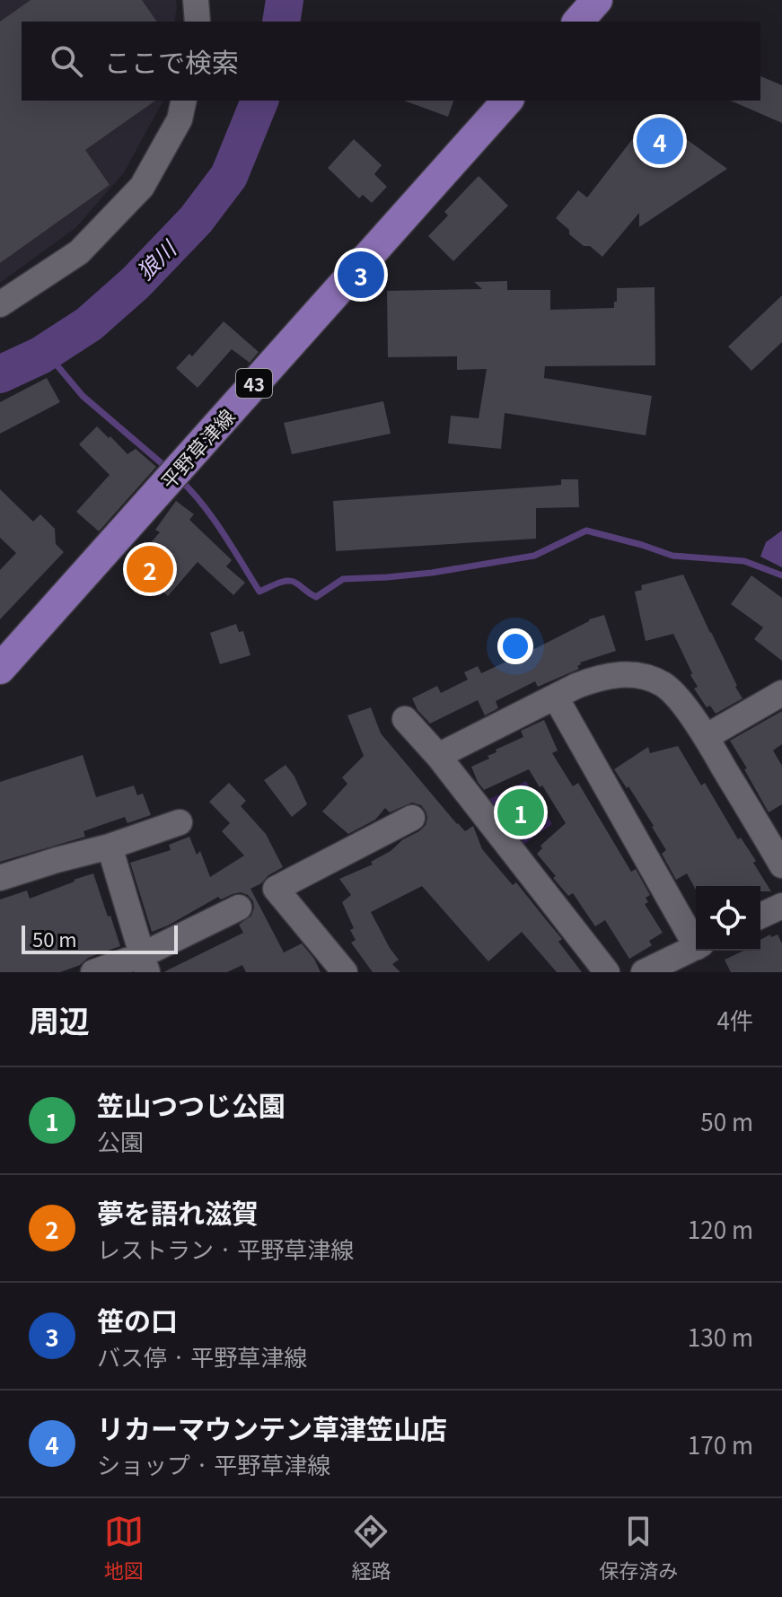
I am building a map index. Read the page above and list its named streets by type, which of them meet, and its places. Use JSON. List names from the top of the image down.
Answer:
{
  "streets": {
    "main road": ["43", "平野草津線"]
  },
  "water": ["狼川"],
  "scale_bar": "50 m",
  "page": {
    "search": "ここで検索",
    "pins": [
      "4",
      "3",
      "2",
      "1"
    ],
    "scale": "50 m",
    "heading": ["周辺", "4件"],
    "list": [
      {
        "mark": "1",
        "name": "笠山つつじ公園",
        "note": "公園",
        "value": "50 m"
      },
      {
        "mark": "2",
        "name": "夢を語れ滋賀",
        "note": "レストラン · 平野草津線",
        "value": "120 m"
      },
      {
        "mark": "3",
        "name": "笹の口",
        "note": "バス停 · 平野草津線",
        "value": "130 m"
      },
      {
        "mark": "4",
        "name": "リカーマウンテン草津笠山店",
        "note": "ショップ · 平野草津線",
        "value": "170 m"
      }
    ],
    "nav": ["地図", "経路", "保存済み"]
  }
}
